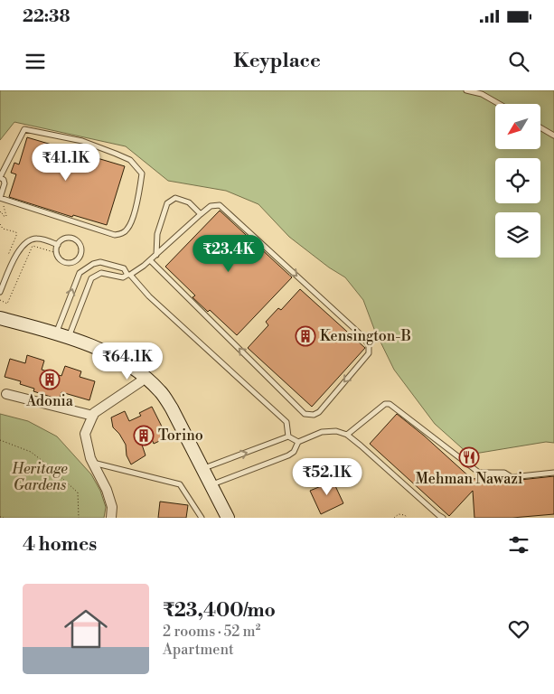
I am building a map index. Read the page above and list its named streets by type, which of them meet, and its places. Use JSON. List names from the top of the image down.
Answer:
{
  "parks": ["Heritage Gardens"],
  "places": {
    "building": ["Kensington-B", "Adonia", "Torino"],
    "restaurant": ["Mehman Nawazi"]
  },
  "north": "bottom left",
  "page": {
    "status": "22:38",
    "header": "Keyplace",
    "price": [
      "₹41.1K",
      "₹23.4K",
      "₹64.1K",
      "₹52.1K"
    ],
    "heading": "4 homes",
    "list": [
      {
        "name": "₹23,400/mo",
        "note": "2 rooms · 52 m² · Apartment"
      }
    ]
  }
}
